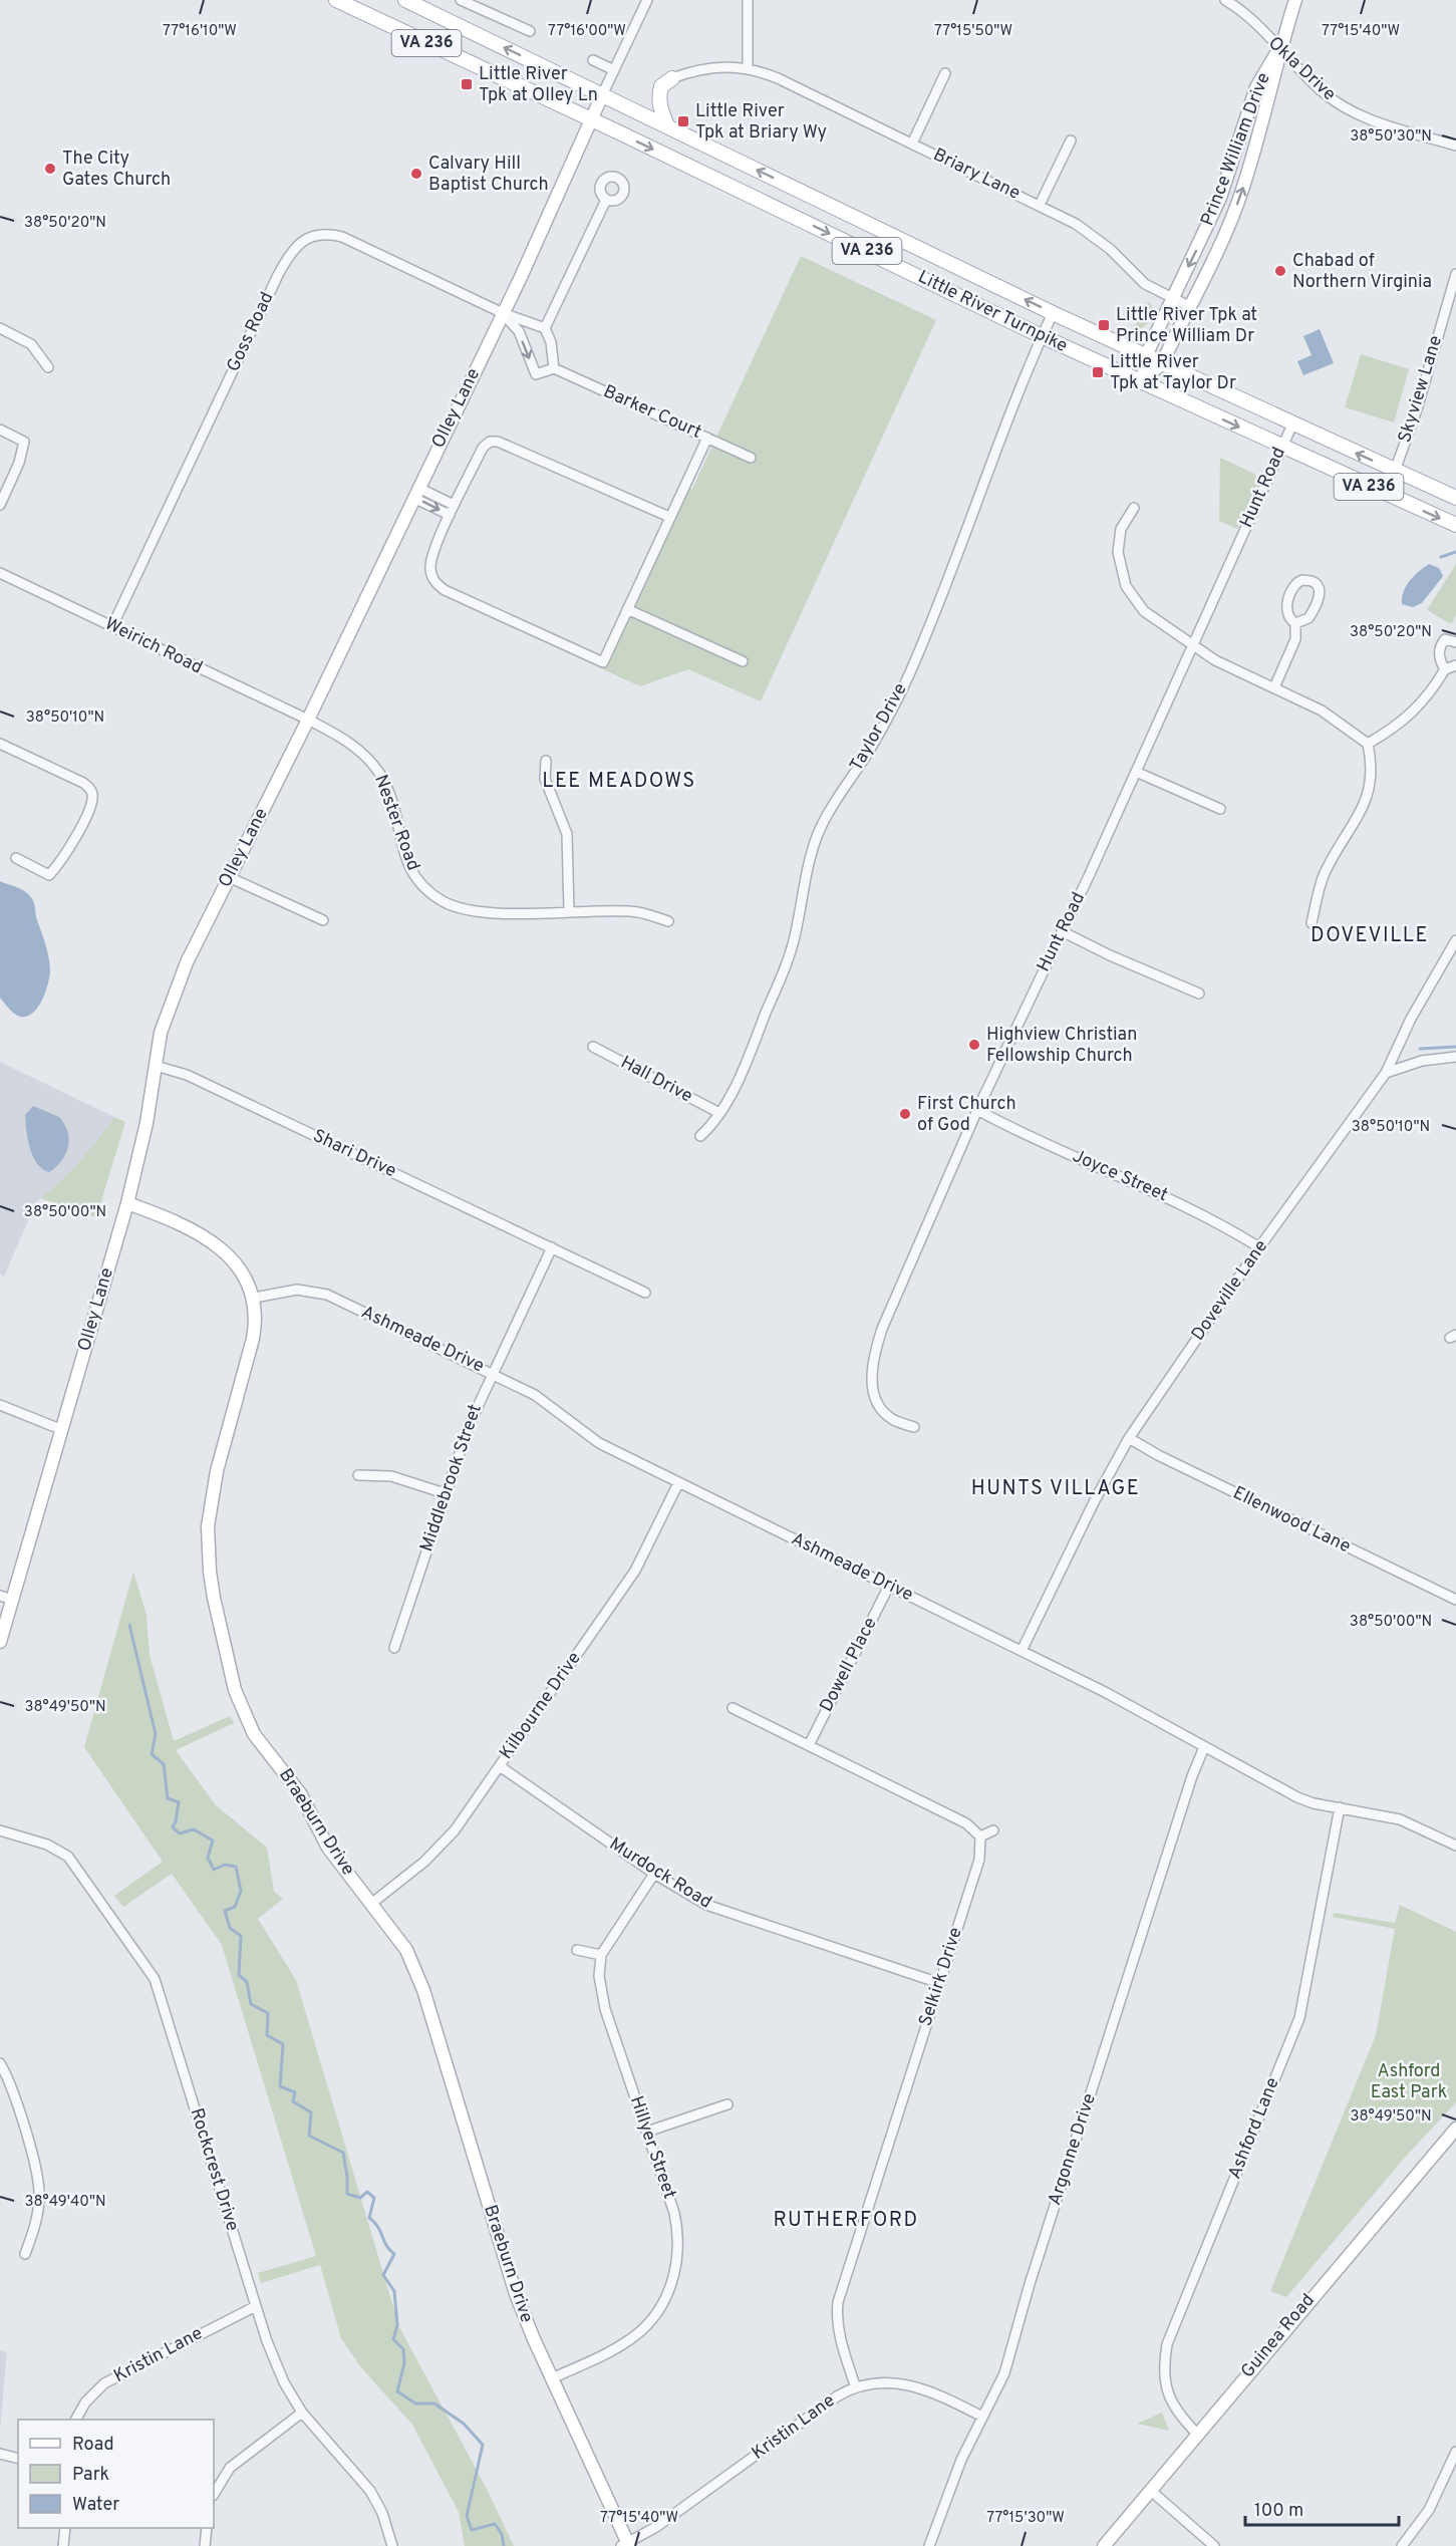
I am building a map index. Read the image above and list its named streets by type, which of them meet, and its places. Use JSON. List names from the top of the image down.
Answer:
{
  "streets": {
    "main road": ["VA 236", "Little River Turnpike"],
    "street": [
      "Okla Drive",
      "Prince William Drive",
      "Briary Lane",
      "Goss Road",
      "Skyview Lane",
      "Olley Lane",
      "Barker Court",
      "Hunt Road",
      "Weirich Road",
      "Taylor Drive",
      "Nester Road",
      "Hall Drive",
      "Shari Drive",
      "Joyce Street",
      "Doveville Lane",
      "Ashmeade Drive",
      "Middlebrook Street",
      "Ellenwood Lane",
      "Dowell Place",
      "Kilbourne Drive",
      "Braeburn Drive",
      "Murdock Road",
      "Selkirk Drive",
      "Ashford Lane",
      "Hillyer Street",
      "Argonne Drive",
      "Rockcrest Drive",
      "Guinea Road",
      "Kristin Lane"
    ]
  },
  "crossings": [
    ["Okla Drive", "Prince William Drive"],
    ["Prince William Drive", "Briary Lane"],
    ["Prince William Drive", "Little River Turnpike"],
    ["Little River Turnpike", "Skyview Lane"],
    ["Little River Turnpike", "Olley Lane"],
    ["Little River Turnpike", "Hunt Road"],
    ["Little River Turnpike", "Taylor Drive"],
    ["Goss Road", "Olley Lane"],
    ["Goss Road", "Barker Court"],
    ["Goss Road", "Weirich Road"],
    ["Olley Lane", "Barker Court"],
    ["Olley Lane", "Weirich Road"],
    ["Olley Lane", "Nester Road"],
    ["Olley Lane", "Shari Drive"],
    ["Olley Lane", "Braeburn Drive"],
    ["Hunt Road", "Joyce Street"],
    ["Weirich Road", "Nester Road"],
    ["Taylor Drive", "Hall Drive"],
    ["Shari Drive", "Middlebrook Street"],
    ["Joyce Street", "Doveville Lane"],
    ["Doveville Lane", "Ashmeade Drive"],
    ["Doveville Lane", "Ellenwood Lane"],
    ["Ashmeade Drive", "Middlebrook Street"],
    ["Ashmeade Drive", "Dowell Place"],
    ["Ashmeade Drive", "Kilbourne Drive"],
    ["Ashmeade Drive", "Braeburn Drive"],
    ["Ashmeade Drive", "Ashford Lane"],
    ["Ashmeade Drive", "Argonne Drive"],
    ["Kilbourne Drive", "Braeburn Drive"],
    ["Kilbourne Drive", "Murdock Road"],
    ["Braeburn Drive", "Hillyer Street"],
    ["Braeburn Drive", "Kristin Lane"],
    ["Murdock Road", "Selkirk Drive"],
    ["Selkirk Drive", "Kristin Lane"],
    ["Ashford Lane", "Guinea Road"],
    ["Argonne Drive", "Kristin Lane"],
    ["Rockcrest Drive", "Kristin Lane"]
  ],
  "districts": [
    "LEE MEADOWS",
    "DOVEVILLE",
    "HUNTS VILLAGE",
    "RUTHERFORD"
  ],
  "parks": ["Ashford East Park"],
  "places": {
    "transit": [
      "Little River Tpk at Olley Ln",
      "Little River Tpk at Briary Wy",
      "Little River Tpk at Prince William Dr",
      "Little River Tpk at Taylor Dr"
    ],
    "other": [
      "The City Gates Church",
      "Calvary Hill Baptist Church",
      "Chabad of Northern Virginia",
      "Highview Christian Fellowship Church",
      "First Church of God"
    ]
  },
  "legend": ["Road", "Park", "Water"],
  "scale_bar": "100 m",
  "coordinates": [
    "77°16'10\"W",
    "77°16'00\"W",
    "77°15'50\"W",
    "77°15'40\"W",
    "38°50'30\"N",
    "38°50'20\"N",
    "38°50'10\"N",
    "38°50'00\"N",
    "38°49'50\"N",
    "38°49'40\"N",
    "77°15'30\"W"
  ]
}
